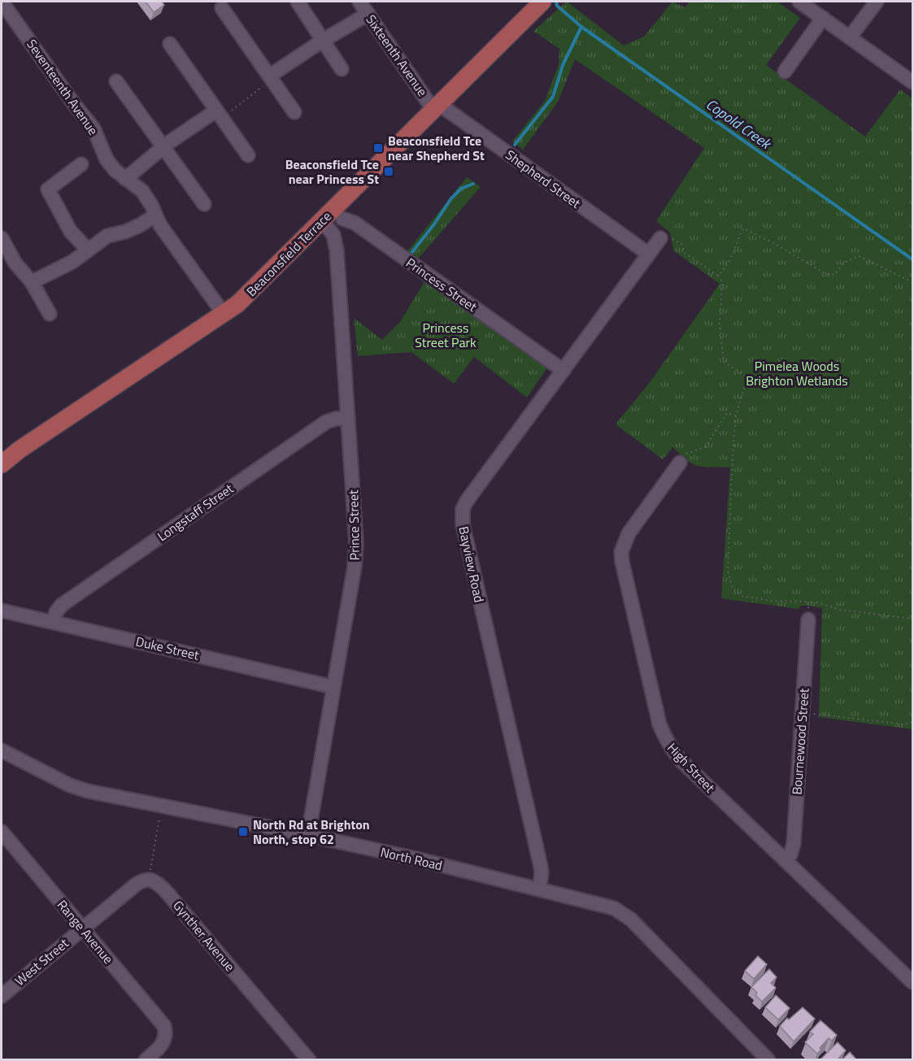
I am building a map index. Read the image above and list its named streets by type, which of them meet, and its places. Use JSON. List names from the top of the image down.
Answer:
{
  "streets": {
    "main road": ["Beaconsfield Terrace"],
    "street": [
      "Sixteenth Avenue",
      "Seventeenth Avenue",
      "Shepherd Street",
      "Princess Street",
      "Longstaff Street",
      "Prince Street",
      "Bayview Road",
      "Duke Street",
      "Bournewood Street",
      "High Street",
      "North Road",
      "Range Avenue",
      "Gynther Avenue",
      "West Street"
    ]
  },
  "crossings": [
    ["Sixteenth Avenue", "Shepherd Street"],
    ["Sixteenth Avenue", "Beaconsfield Terrace"],
    ["Seventeenth Avenue", "Beaconsfield Terrace"],
    ["Shepherd Street", "Beaconsfield Terrace"],
    ["Shepherd Street", "Bayview Road"],
    ["Beaconsfield Terrace", "Prince Street"],
    ["Princess Street", "Prince Street"],
    ["Princess Street", "Bayview Road"],
    ["Longstaff Street", "Prince Street"],
    ["Longstaff Street", "Duke Street"],
    ["Prince Street", "Duke Street"],
    ["Prince Street", "North Road"],
    ["Bayview Road", "North Road"],
    ["Bournewood Street", "High Street"],
    ["Range Avenue", "West Street"]
  ],
  "water": ["Copold Creek"],
  "parks": ["Princess Street Park", "Pimelea Woods Brighton Wetlands"],
  "places": {
    "transit": ["Beaconsfield Tce near Shepherd St", "Beaconsfield Tce near Princess St", "North Rd at Brighton North, stop 62"]
  }
}
